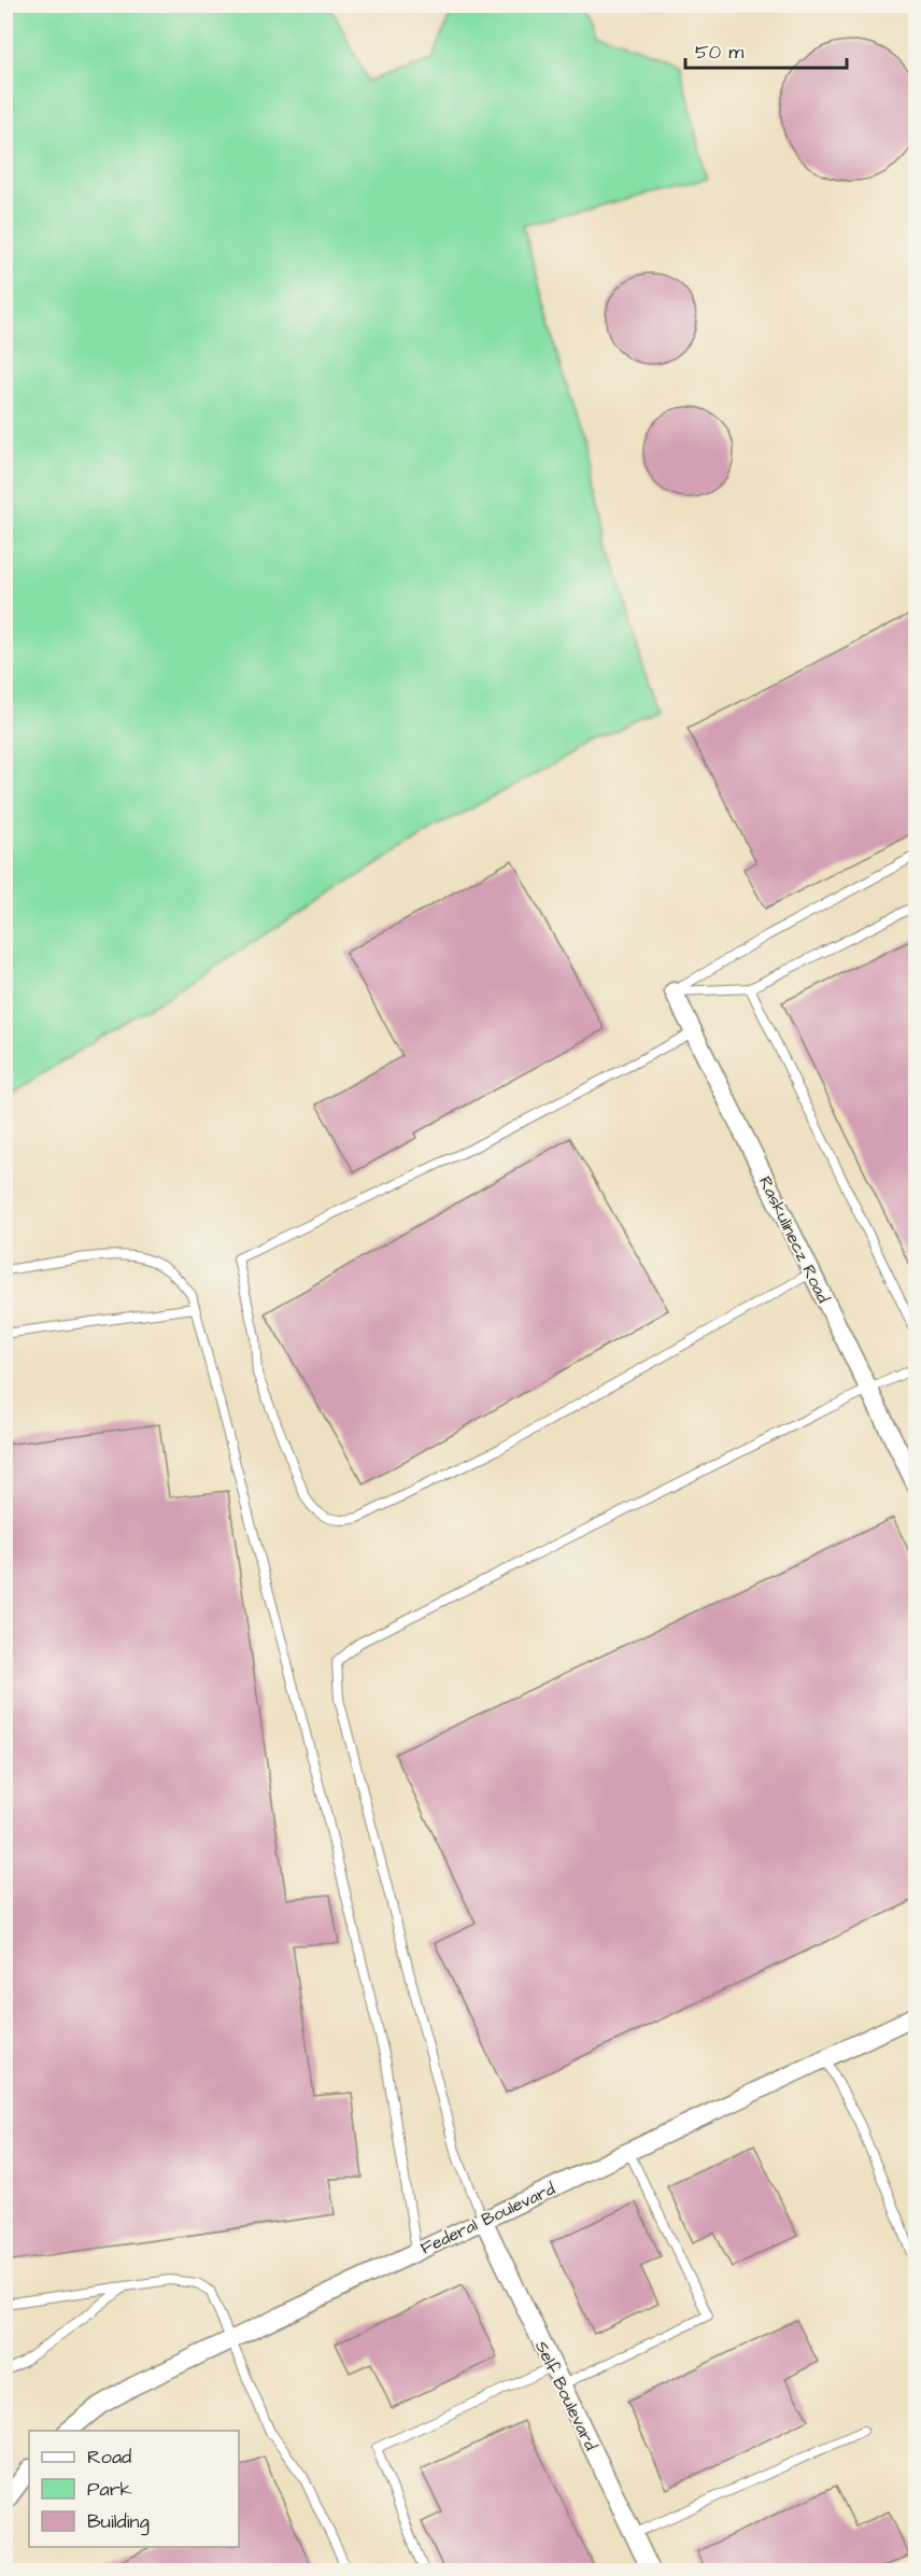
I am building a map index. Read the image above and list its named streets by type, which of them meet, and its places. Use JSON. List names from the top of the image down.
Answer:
{
  "streets": {
    "street": ["Raskulinecz Road", "Federal Boulevard", "Self Boulevard"]
  },
  "crossings": [
    ["Federal Boulevard", "Self Boulevard"]
  ],
  "legend": ["Road", "Park", "Building"],
  "scale_bar": "50 m"
}
